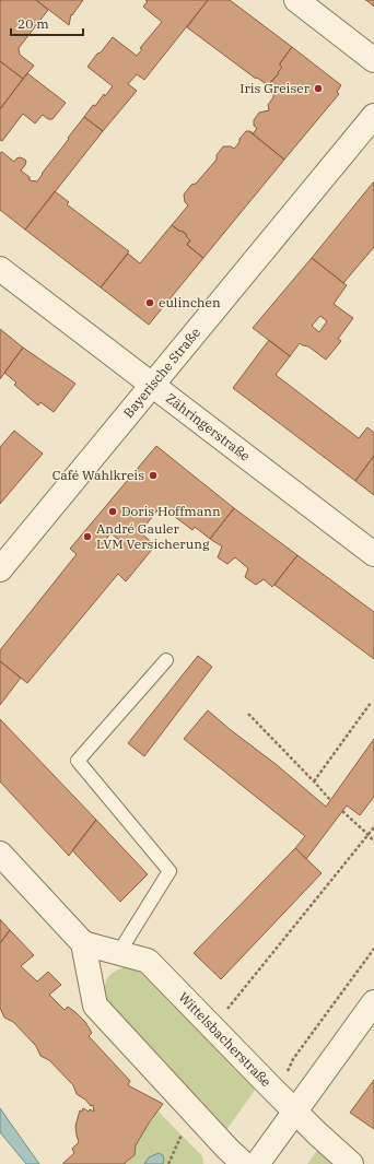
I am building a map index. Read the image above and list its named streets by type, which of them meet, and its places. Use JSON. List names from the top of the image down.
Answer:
{
  "streets": {
    "street": ["Bayerische Straße", "Zähringerstraße", "Wittelsbacherstraße"]
  },
  "crossings": [
    ["Bayerische Straße", "Zähringerstraße"]
  ],
  "places": [
    "Iris Greiser",
    "eulinchen",
    "Café Wahlkreis",
    "Doris Hoffmann",
    "André Gauler LVM Versicherung"
  ],
  "scale_bar": "20 m"
}
